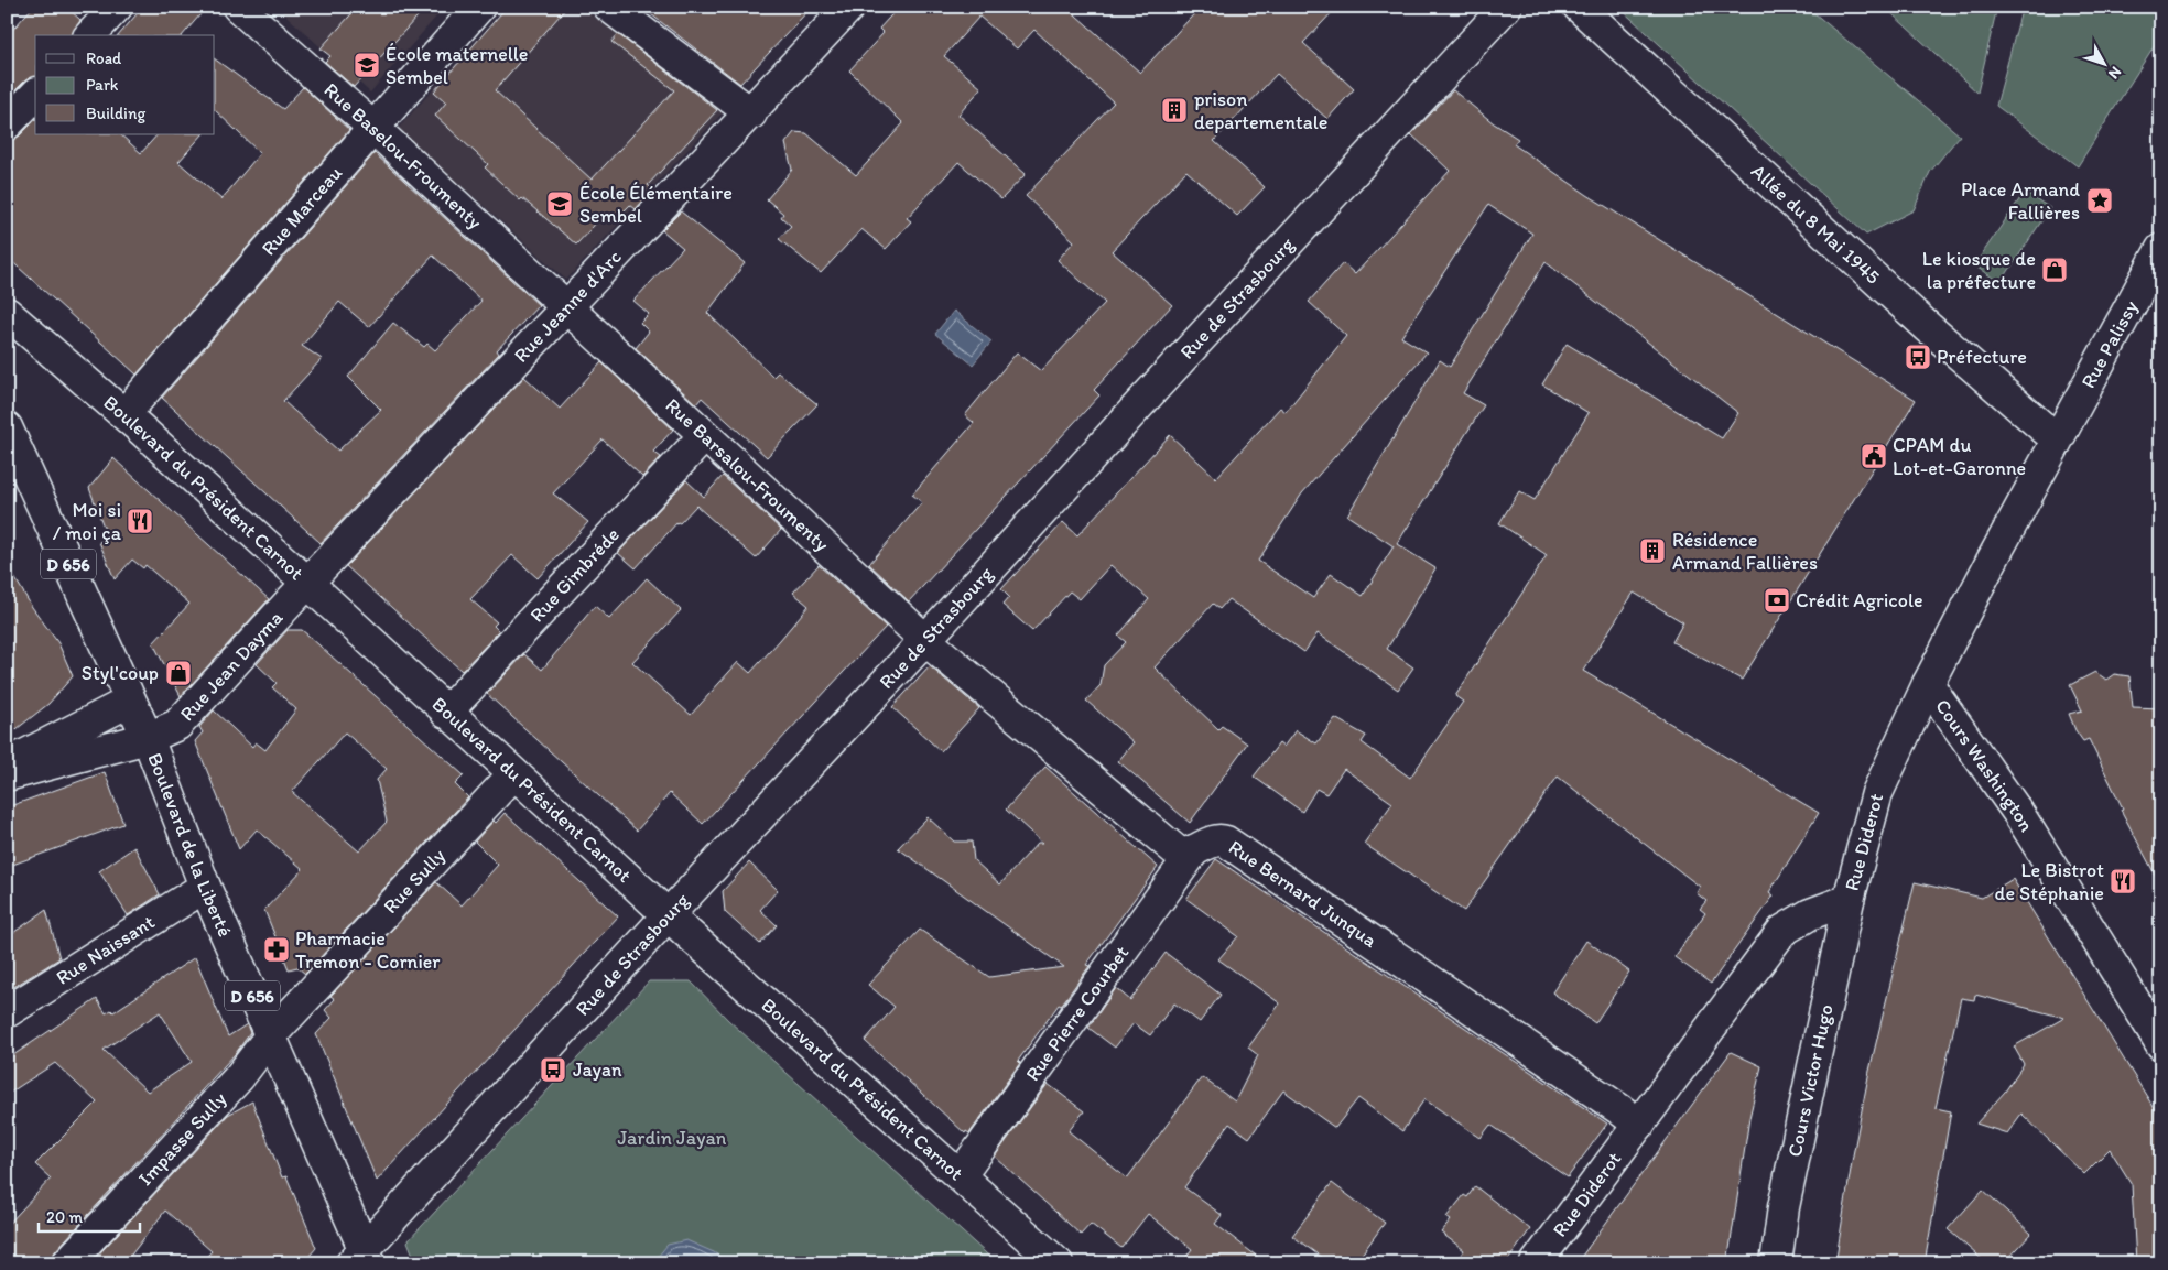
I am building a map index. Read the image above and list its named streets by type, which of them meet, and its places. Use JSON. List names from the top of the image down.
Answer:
{
  "streets": {
    "street": [
      "Rue Baselou-Froumenty",
      "Rue Marceau",
      "Allée du 8 Mai 1945",
      "Rue de Strasbourg",
      "Rue Jeanne d'Arc",
      "Rue Palissy",
      "Rue Barsalou-Froumenty",
      "Boulevard du Président Carnot",
      "D 656",
      "Rue Gimbréde",
      "Rue Jean Dayma",
      "Cours Washington",
      "Rue Diderot",
      "Boulevard de la Liberté",
      "Rue Sully",
      "Rue Bernard Junqua",
      "Rue Naissant",
      "Rue Pierre Courbet",
      "Cours Victor Hugo",
      "Impasse Sully"
    ]
  },
  "crossings": [
    ["Rue Baselou-Froumenty", "Rue Marceau"],
    ["Rue Baselou-Froumenty", "Rue Jeanne d'Arc"],
    ["Rue Baselou-Froumenty", "Rue Barsalou-Froumenty"],
    ["Rue Marceau", "Boulevard du Président Carnot"],
    ["Allée du 8 Mai 1945", "Rue Palissy"],
    ["Allée du 8 Mai 1945", "Rue Diderot"],
    ["Rue de Strasbourg", "Rue Barsalou-Froumenty"],
    ["Rue de Strasbourg", "Boulevard du Président Carnot"],
    ["Rue de Strasbourg", "Boulevard de la Liberté"],
    ["Rue Jeanne d'Arc", "Rue Barsalou-Froumenty"],
    ["Rue Jeanne d'Arc", "Boulevard du Président Carnot"],
    ["Rue Jeanne d'Arc", "Rue Jean Dayma"],
    ["Rue Palissy", "Rue Diderot"],
    ["Rue Barsalou-Froumenty", "Rue Gimbréde"],
    ["Boulevard du Président Carnot", "Rue Gimbréde"],
    ["Boulevard du Président Carnot", "Rue Jean Dayma"],
    ["Boulevard du Président Carnot", "Rue Sully"],
    ["Boulevard du Président Carnot", "Rue Pierre Courbet"],
    ["Rue Jean Dayma", "Boulevard de la Liberté"],
    ["Cours Washington", "Rue Diderot"],
    ["Rue Diderot", "Rue Bernard Junqua"],
    ["Rue Diderot", "Cours Victor Hugo"],
    ["Boulevard de la Liberté", "Rue Sully"],
    ["Boulevard de la Liberté", "Rue Naissant"],
    ["Boulevard de la Liberté", "Impasse Sully"],
    ["Rue Sully", "Impasse Sully"],
    ["Rue Bernard Junqua", "Rue Pierre Courbet"]
  ],
  "parks": ["Jardin Jayan"],
  "places": {
    "school or university": ["École maternelle Sembel", "École Élémentaire Sembel"],
    "building": ["prison departementale", "Résidence Armand Fallières"],
    "place": ["Place Armand Fallières"],
    "shop": ["Le kiosque de la préfecture", "Styl'coup"],
    "bus stop": ["Préfecture", "Jayan"],
    "public building": ["CPAM du Lot-et-Garonne"],
    "restaurant": ["Moi si / moi ça", "Le Bistrot de Stéphanie"],
    "bank": ["Crédit Agricole"],
    "pharmacy": ["Pharmacie Tremon - Cornier"]
  },
  "legend": ["Road", "Park", "Building"],
  "scale_bar": "20 m",
  "north": "bottom right"
}
